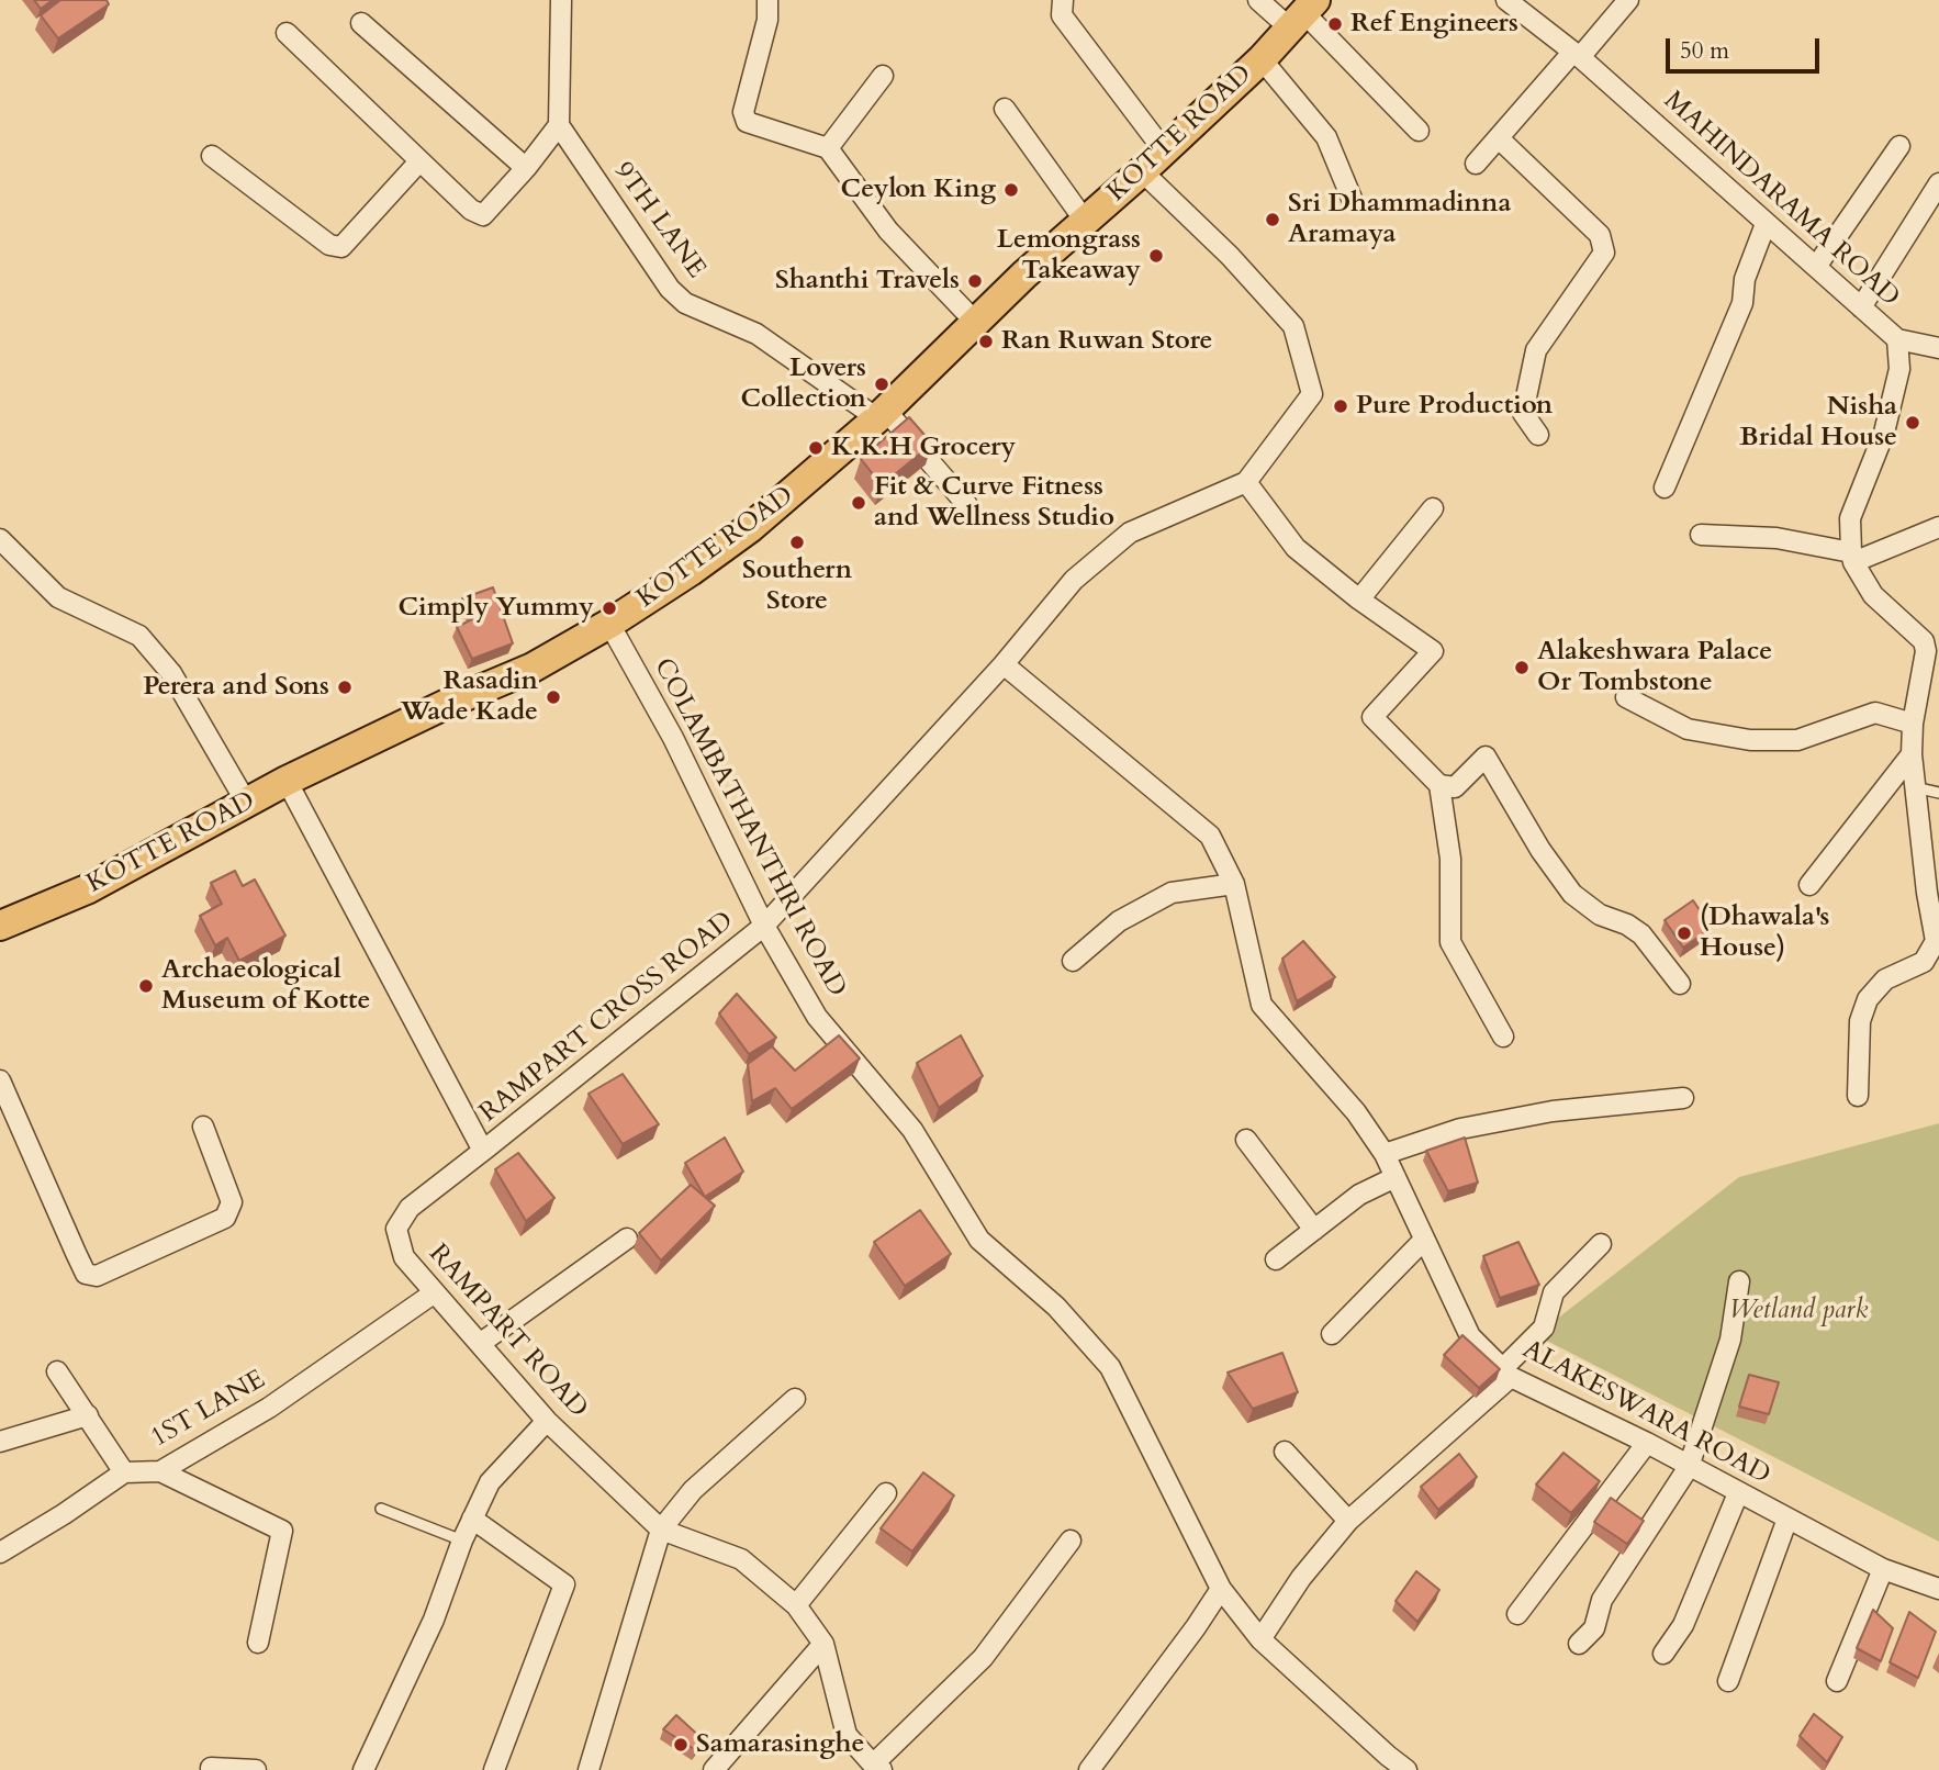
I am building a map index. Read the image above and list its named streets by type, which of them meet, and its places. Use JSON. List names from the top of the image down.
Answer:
{
  "streets": {
    "main road": ["KOTTE ROAD"],
    "street": [
      "MAHINDARAMA ROAD",
      "9TH LANE",
      "COLAMBATHANTHRI ROAD",
      "RAMPART CROSS ROAD",
      "RAMPART ROAD",
      "1ST LANE",
      "ALAKESWARA ROAD"
    ]
  },
  "crossings": [
    ["KOTTE ROAD", "9TH LANE"],
    ["KOTTE ROAD", "COLAMBATHANTHRI ROAD"],
    ["COLAMBATHANTHRI ROAD", "RAMPART CROSS ROAD"],
    ["RAMPART CROSS ROAD", "RAMPART ROAD"],
    ["RAMPART ROAD", "1ST LANE"]
  ],
  "parks": ["Wetland park"],
  "places": [
    "Ref Engineers",
    "Ceylon King",
    "Sri Dhammadinna Aramaya",
    "Lemongrass Takeaway",
    "Shanthi Travels",
    "Ran Ruwan Store",
    "Lovers Collection",
    "Pure Production",
    "Nisha Bridal House",
    "K.K.H Grocery",
    "Fit & Curve Fitness and Wellness Studio",
    "Southern Store",
    "Cimply Yummy",
    "Alakeshwara Palace Or Tombstone",
    "Perera and Sons",
    "Rasadin Wade Kade",
    "(Dhawala's House)",
    "Archaeological Museum of Kotte",
    "Samarasinghe"
  ],
  "scale_bar": "50 m"
}
